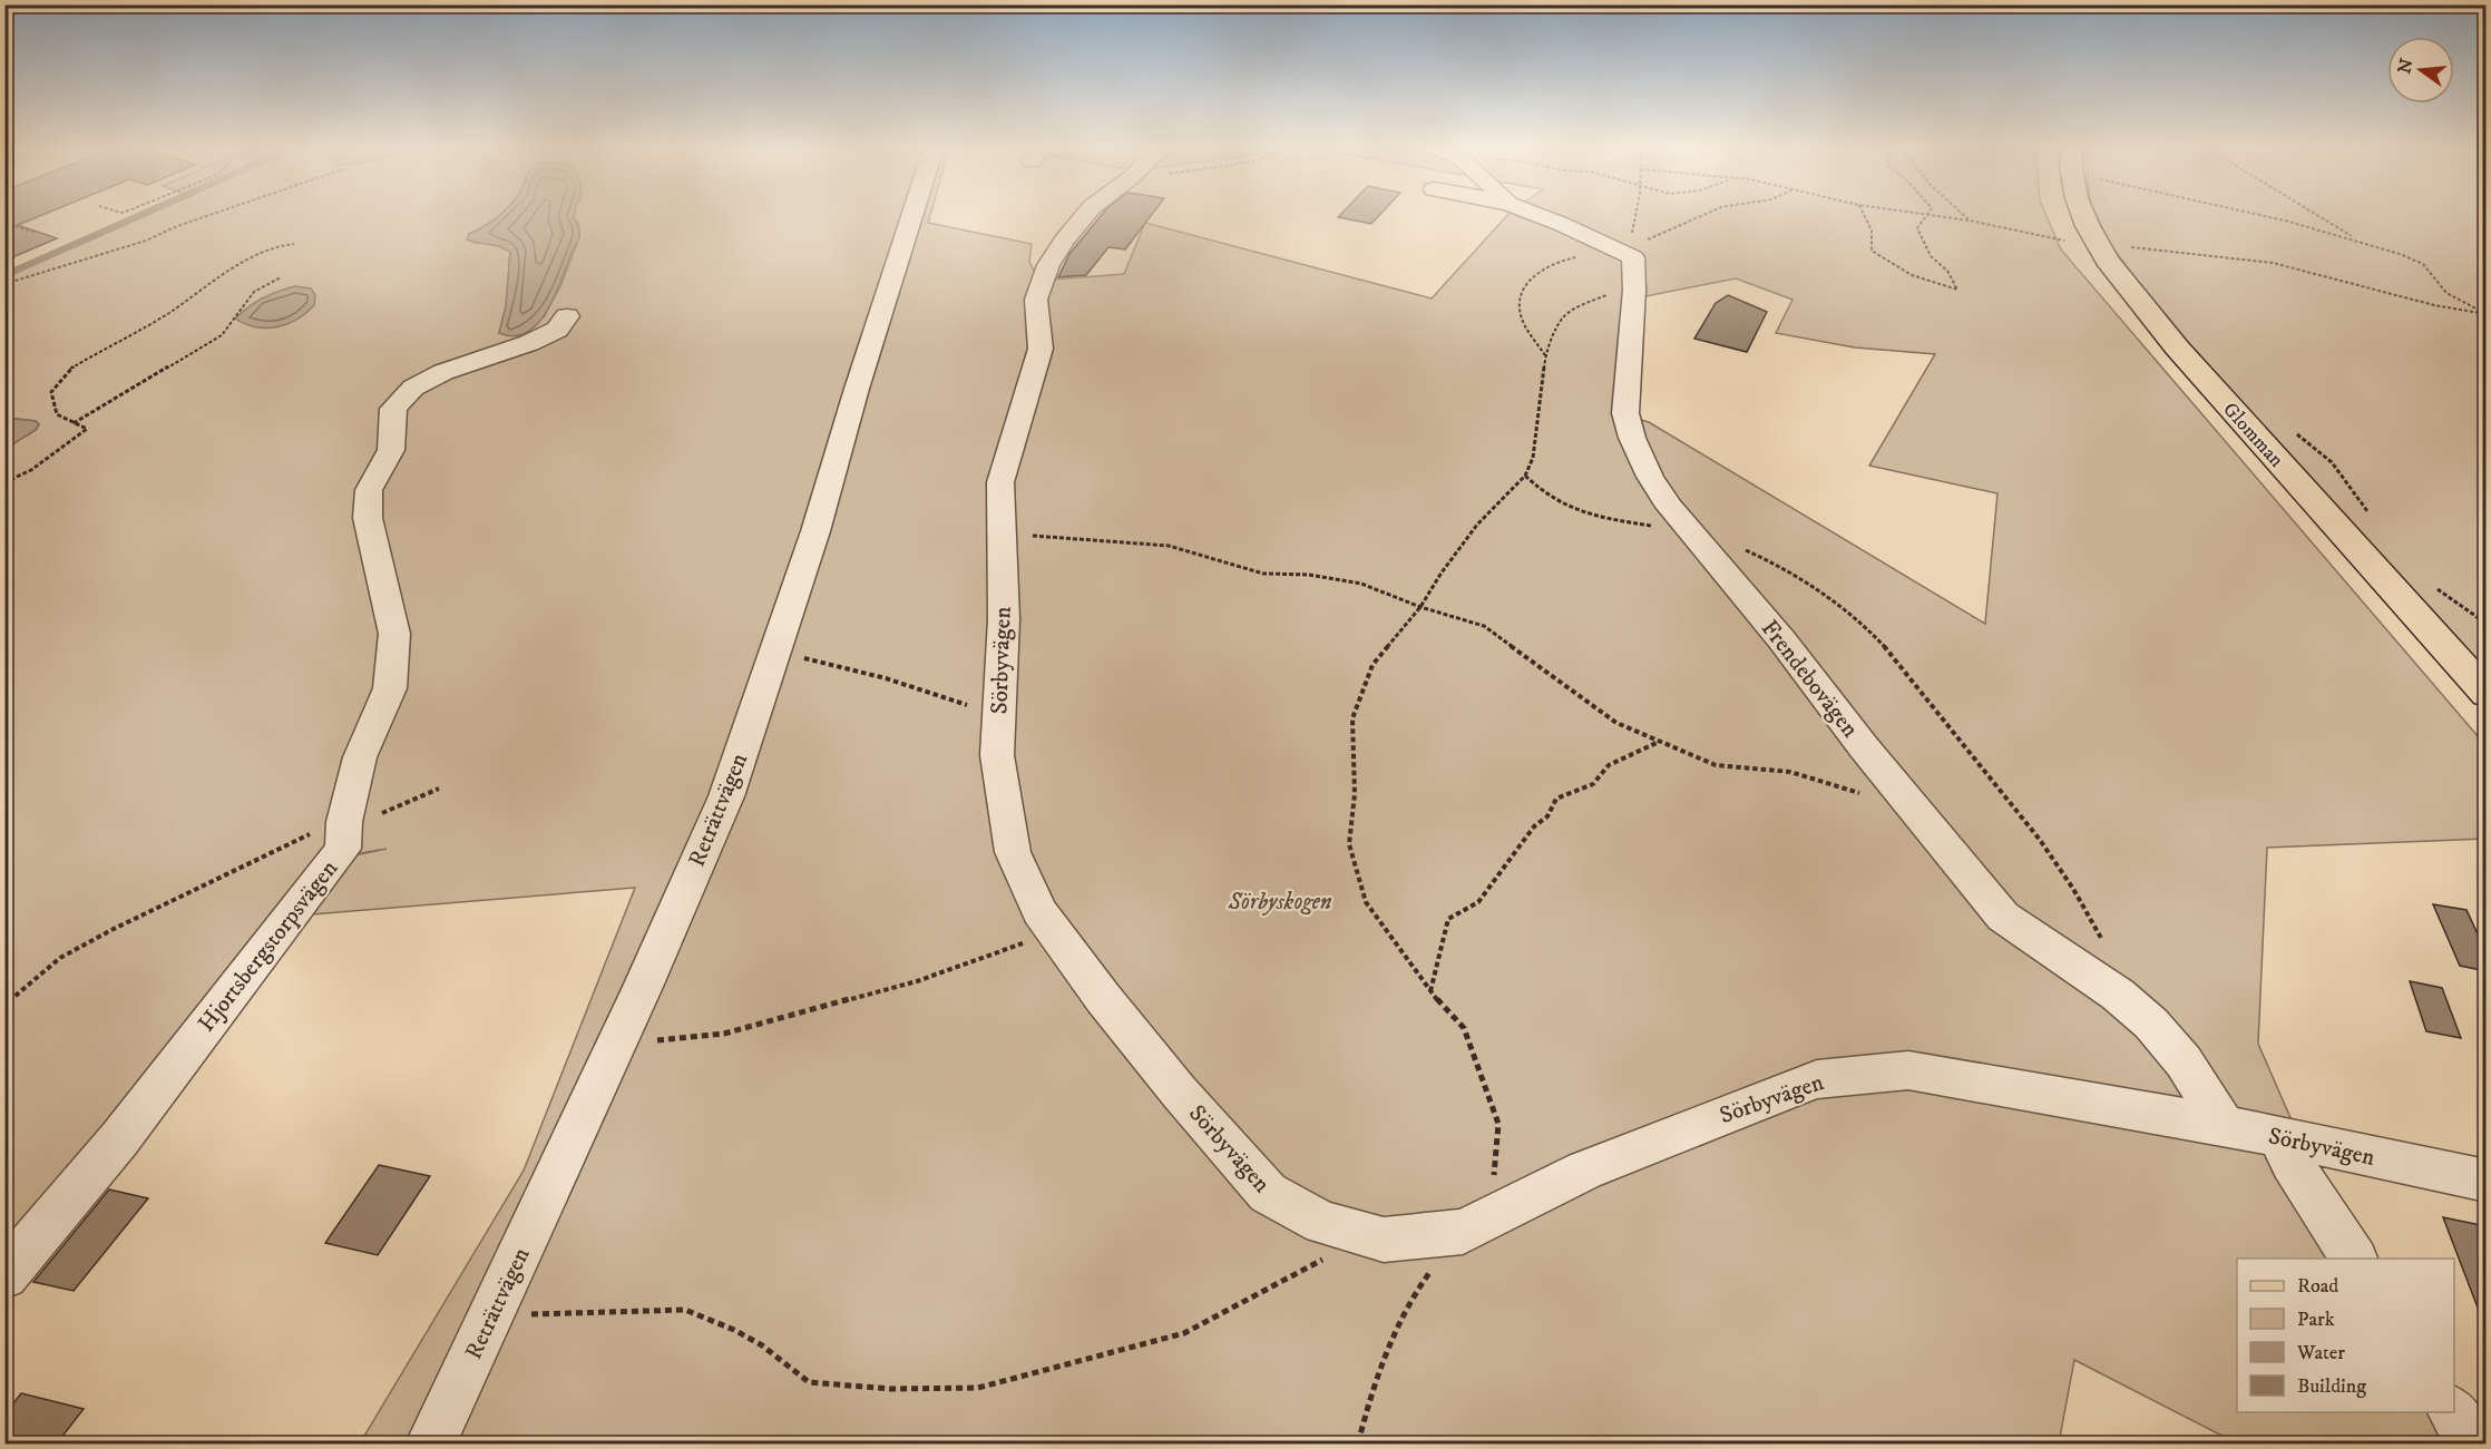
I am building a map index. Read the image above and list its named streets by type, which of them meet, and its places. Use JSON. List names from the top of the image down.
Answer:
{
  "streets": {
    "main road": ["Glomman"],
    "street": [
      "Sörbyvägen",
      "Frendebovägen",
      "Reträttvägen",
      "Hjortsbergstorpsvägen"
    ]
  },
  "crossings": [
    ["Sörbyvägen", "Frendebovägen"]
  ],
  "parks": ["Sörbyskogen"],
  "legend": [
    "Road",
    "Park",
    "Water",
    "Building"
  ],
  "north": "left"
}
